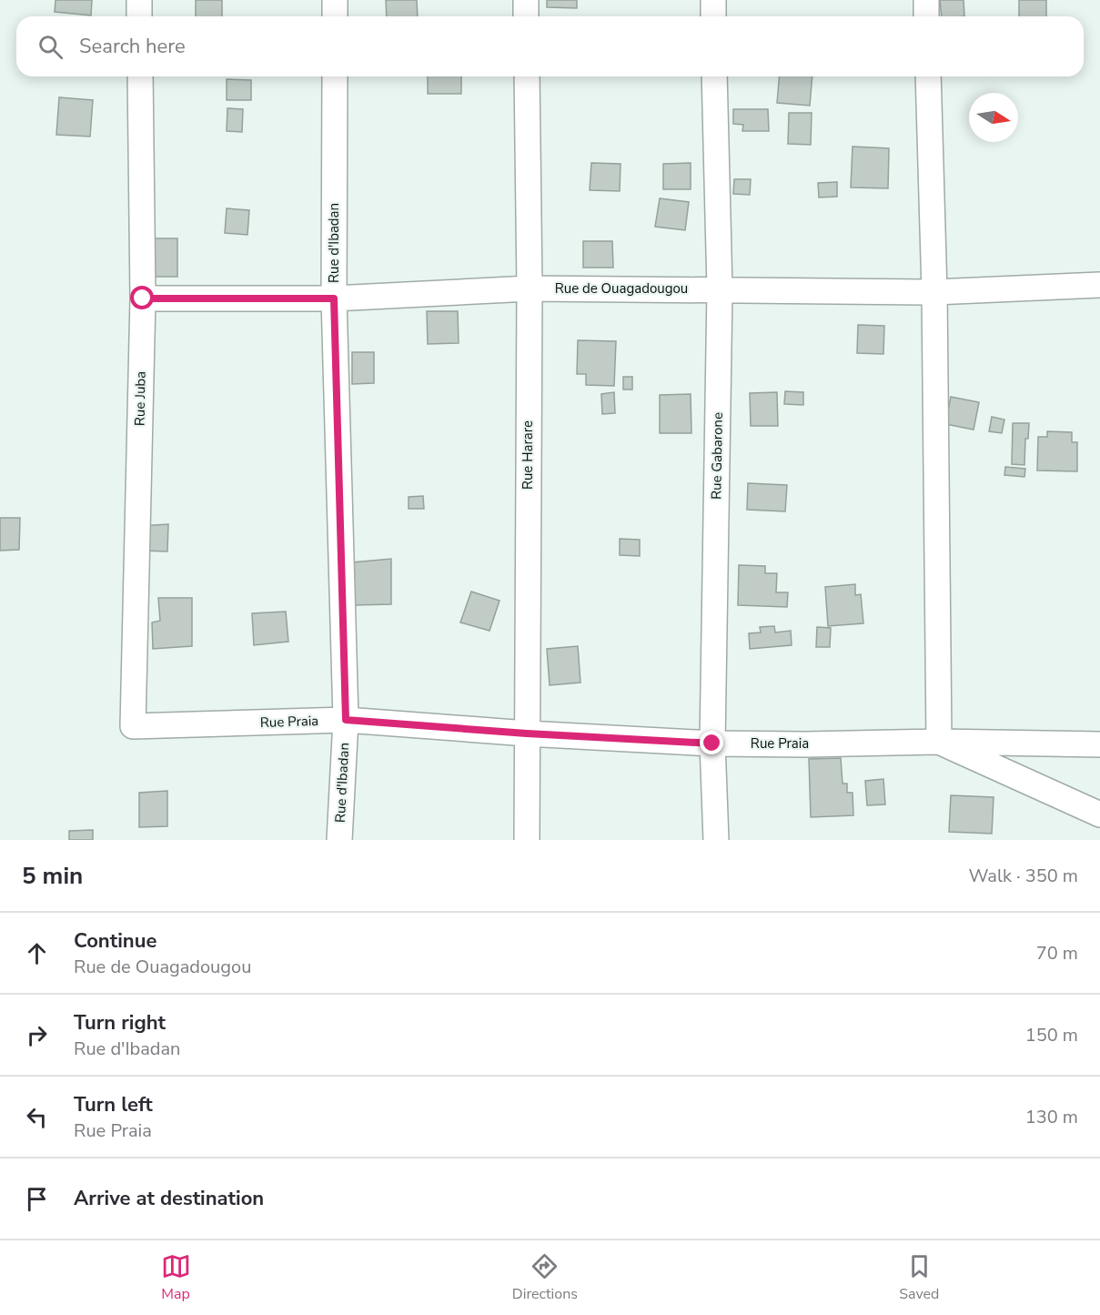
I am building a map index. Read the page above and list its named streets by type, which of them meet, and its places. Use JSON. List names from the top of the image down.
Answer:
{
  "streets": {
    "street": [
      "Rue d'Ibadan",
      "Rue de Ouagadougou",
      "Rue Juba",
      "Rue Harare",
      "Rue Gabarone",
      "Rue Praia"
    ]
  },
  "crossings": [
    ["Rue d'Ibadan", "Rue de Ouagadougou"],
    ["Rue d'Ibadan", "Rue Praia"],
    ["Rue de Ouagadougou", "Rue Juba"],
    ["Rue de Ouagadougou", "Rue Harare"],
    ["Rue de Ouagadougou", "Rue Gabarone"],
    ["Rue Juba", "Rue Praia"],
    ["Rue Harare", "Rue Praia"],
    ["Rue Gabarone", "Rue Praia"]
  ],
  "north": "right",
  "page": {
    "search": "Search here",
    "heading": ["5 min", "Walk · 350 m"],
    "list": [
      ["Continue", "Rue de Ouagadougou", "70 m"],
      ["Turn right", "Rue d'Ibadan", "150 m"],
      ["Turn left", "Rue Praia", "130 m"],
      "Arrive at destination"
    ],
    "nav": ["Map", "Directions", "Saved"]
  }
}
